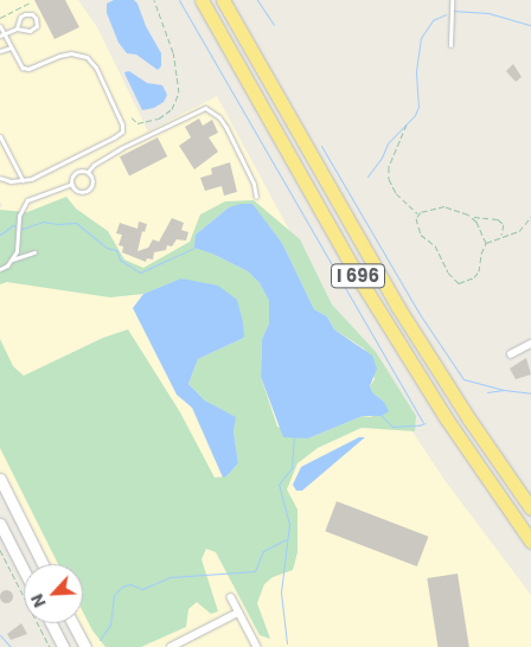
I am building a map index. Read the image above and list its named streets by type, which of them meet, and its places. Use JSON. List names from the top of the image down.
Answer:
{
  "streets": {
    "highway": ["I 696"]
  },
  "north": "bottom left"
}
